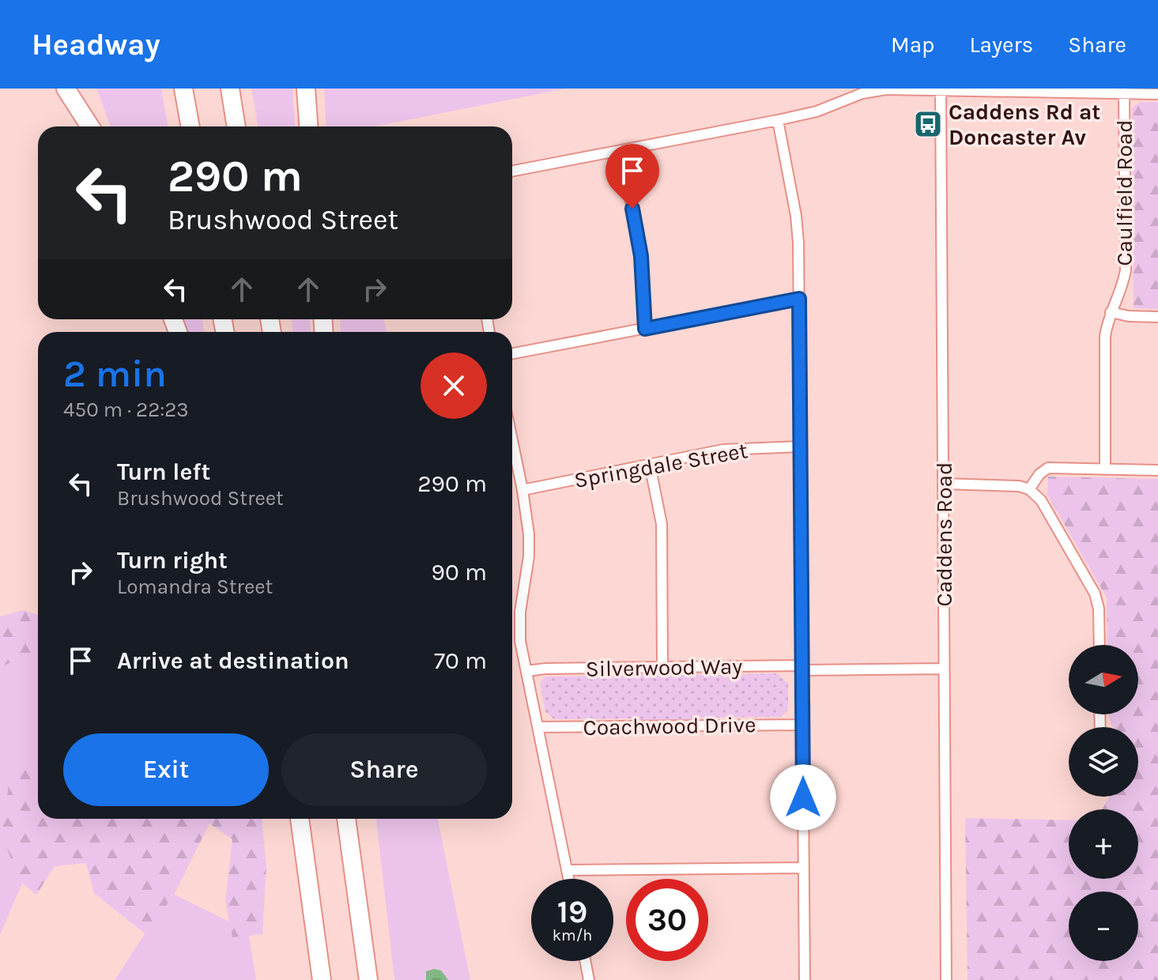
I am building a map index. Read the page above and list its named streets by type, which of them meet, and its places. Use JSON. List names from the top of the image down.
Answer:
{
  "streets": {
    "street": [
      "Caulfield Road",
      "Springdale Street",
      "Caddens Road",
      "Silverwood Way",
      "Coachwood Drive"
    ]
  },
  "crossings": [
    ["Caddens Road", "Silverwood Way"]
  ],
  "places": {
    "bus stop": ["Caddens Rd at Doncaster Av"]
  },
  "north": "right",
  "page": {
    "header": "Headway",
    "nav": ["Map", "Layers", "Share"],
    "turn": ["290 m", "Brushwood Street"],
    "heading": ["2 min", "450 m · 22:23"],
    "list": [
      {
        "name": "Turn left",
        "note": "Brushwood Street",
        "value": "290 m"
      },
      {
        "name": "Turn right",
        "note": "Lomandra Street",
        "value": "90 m"
      },
      {
        "name": "Arrive at destination",
        "value": "70 m"
      }
    ],
    "map_buttons": ["+", "−"],
    "buttons": ["Exit", "Share"],
    "speed": "19 km/h",
    "limit": "30"
  }
}
